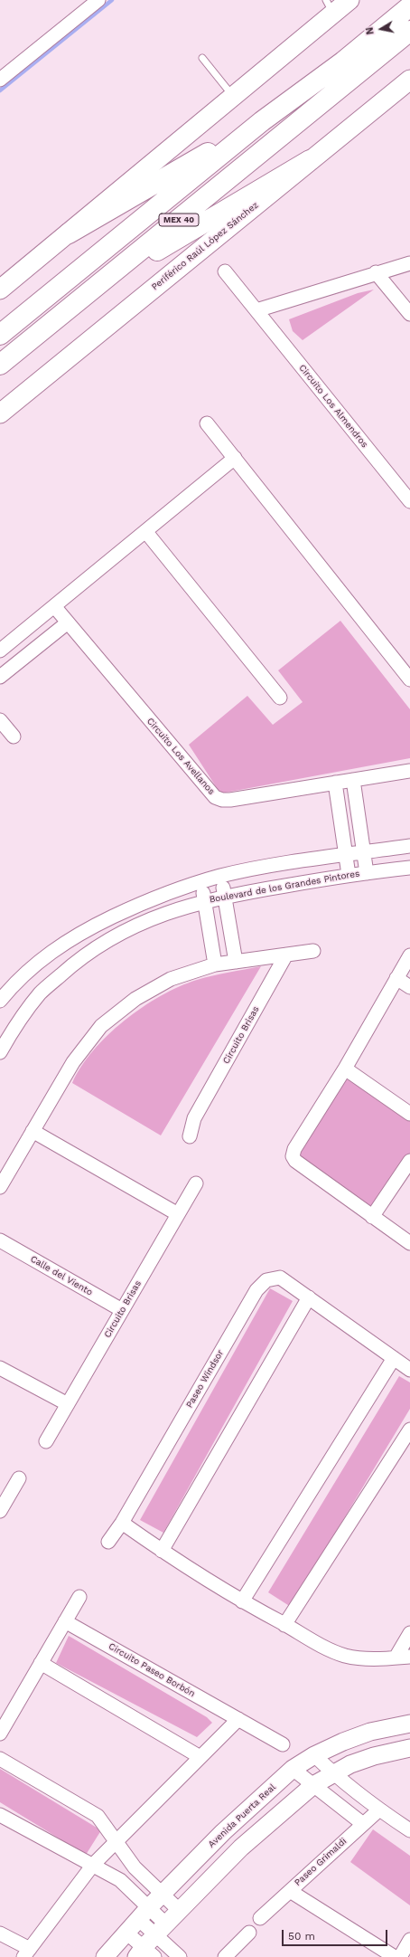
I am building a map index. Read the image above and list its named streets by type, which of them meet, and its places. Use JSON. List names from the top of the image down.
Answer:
{
  "streets": {
    "highway": ["MEX 40"],
    "main road": ["Periférico Raúl López Sánchez"],
    "street": [
      "Circuito Los Almendros",
      "Circuito Los Avellanos",
      "Boulevard de los Grandes Pintores",
      "Circuito Brisas",
      "Calle del Viento",
      "Paseo Windsor",
      "Circuito Paseo Borbón",
      "Avenida Puerta Real",
      "Paseo Grimaldi"
    ]
  },
  "crossings": [
    ["Circuito Brisas", "Calle del Viento"]
  ],
  "scale_bar": "50 m",
  "north": "left"
}
